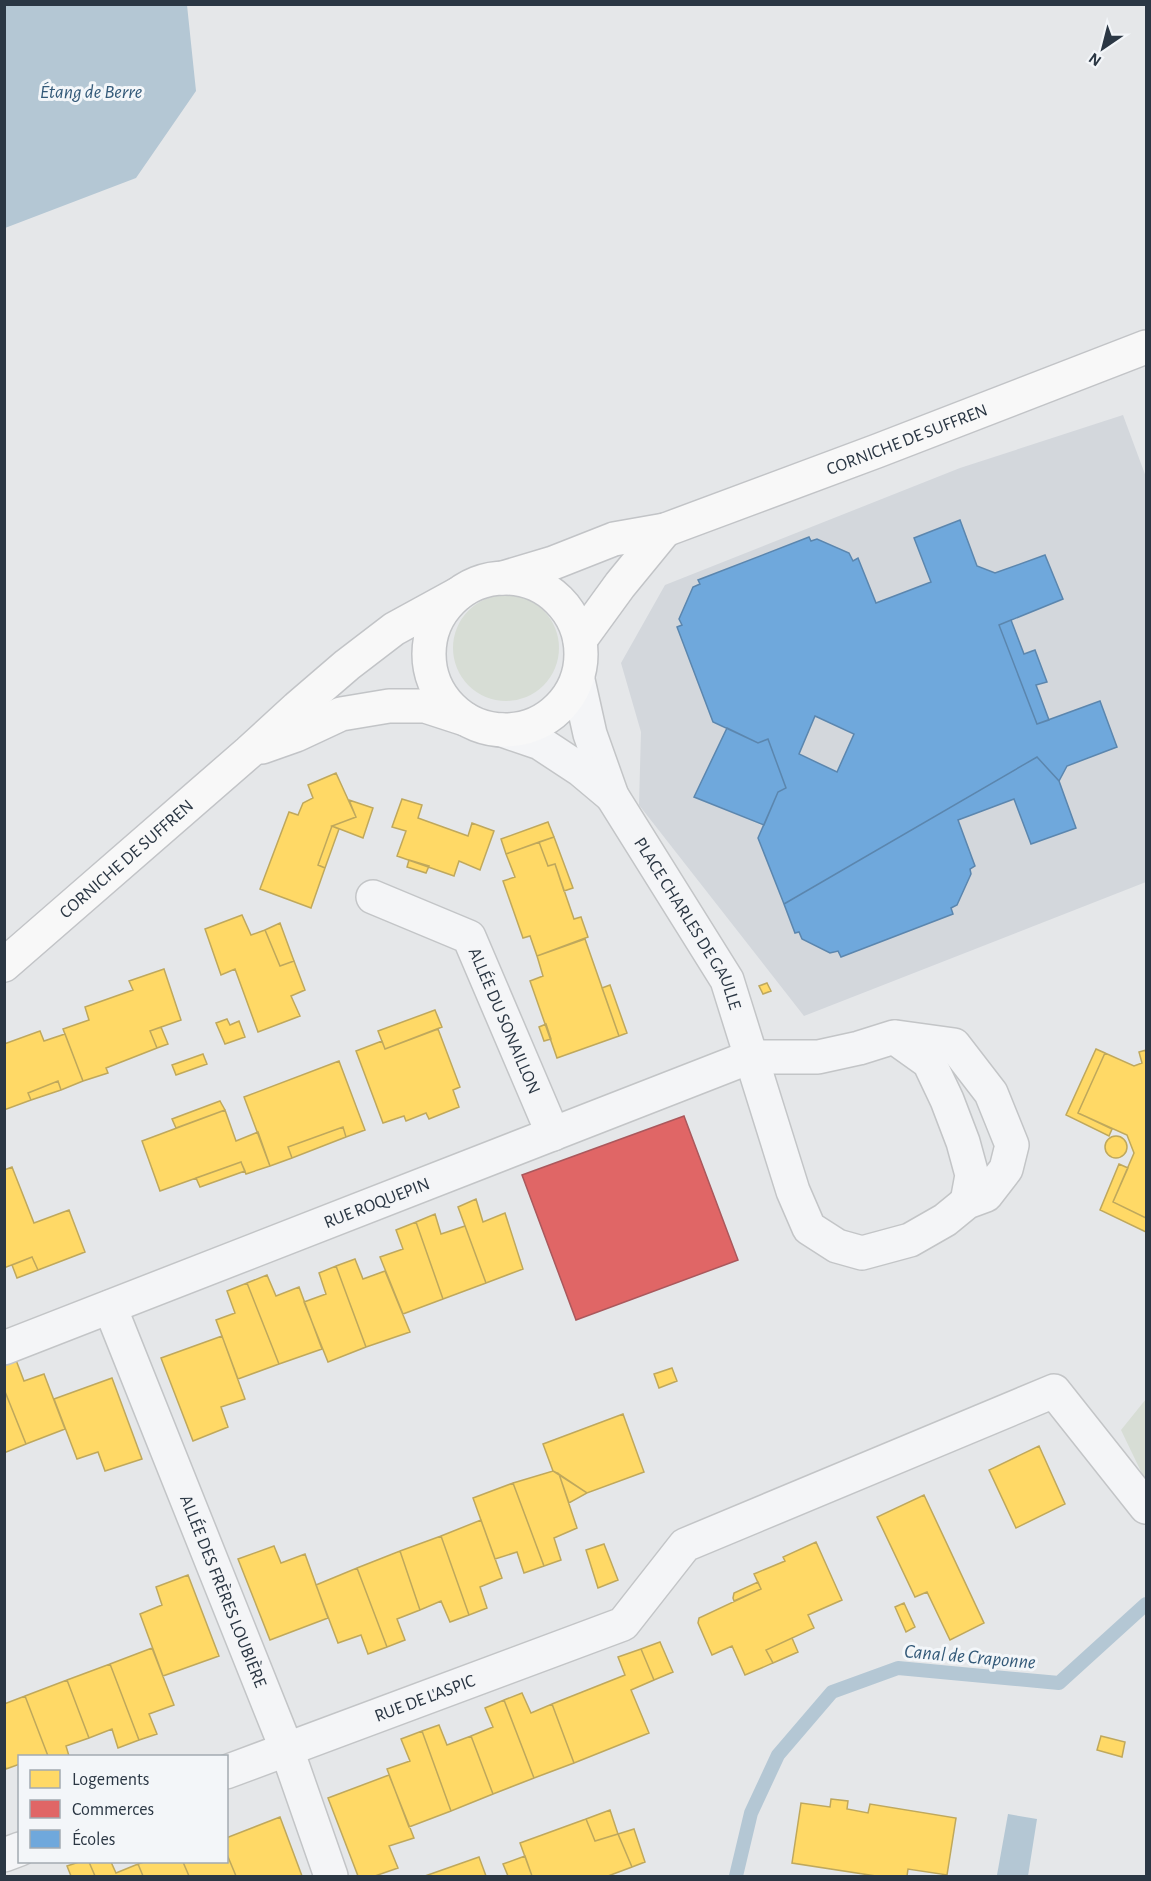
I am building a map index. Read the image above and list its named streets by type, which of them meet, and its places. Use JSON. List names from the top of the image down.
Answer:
{
  "streets": {
    "main road": ["CORNICHE DE SUFFREN"],
    "street": [
      "PLACE CHARLES DE GAULLE",
      "ALLÉE DU SONAILLON",
      "RUE ROQUEPIN",
      "ALLÉE DES FRÈRES LOUBIÈRE",
      "RUE DE L'ASPIC"
    ]
  },
  "crossings": [
    ["CORNICHE DE SUFFREN", "PLACE CHARLES DE GAULLE"],
    ["PLACE CHARLES DE GAULLE", "RUE ROQUEPIN"],
    ["ALLÉE DU SONAILLON", "RUE ROQUEPIN"],
    ["RUE ROQUEPIN", "ALLÉE DES FRÈRES LOUBIÈRE"],
    ["ALLÉE DES FRÈRES LOUBIÈRE", "RUE DE L'ASPIC"]
  ],
  "water": ["Étang de Berre", "Canal de Craponne"],
  "legend": ["Logements", "Commerces", "Écoles"],
  "north": "bottom left"
}
